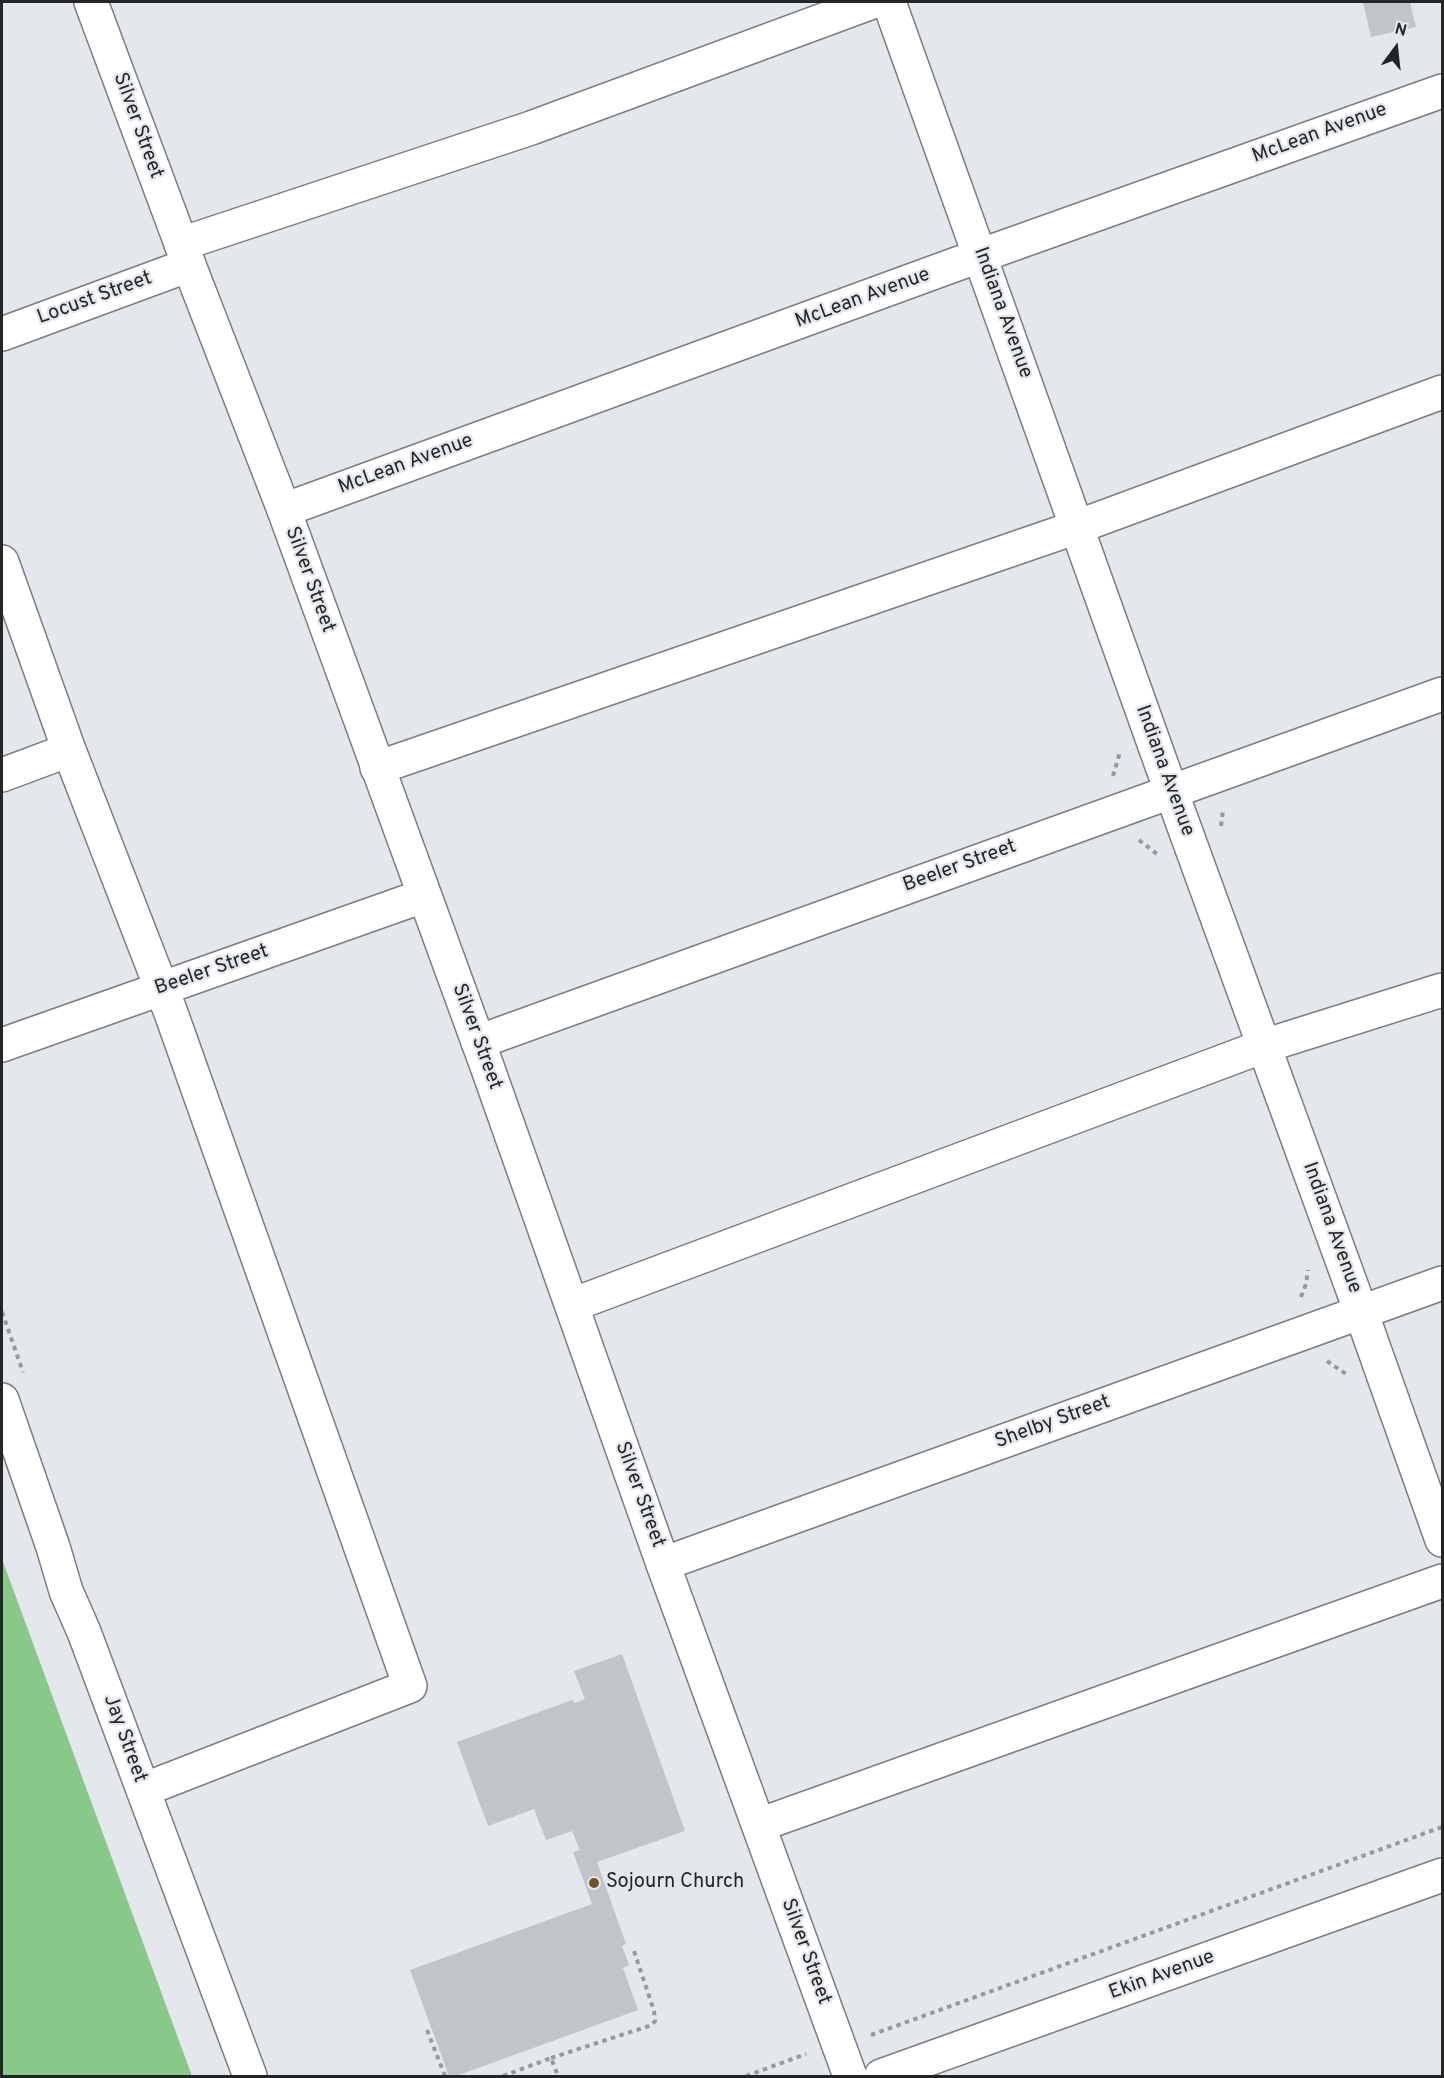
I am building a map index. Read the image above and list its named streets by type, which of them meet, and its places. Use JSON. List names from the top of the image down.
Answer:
{
  "streets": {
    "street": [
      "Silver Street",
      "McLean Avenue",
      "Locust Street",
      "Indiana Avenue",
      "Beeler Street",
      "Shelby Street",
      "Jay Street",
      "Ekin Avenue"
    ]
  },
  "crossings": [
    ["Silver Street", "McLean Avenue"],
    ["Silver Street", "Locust Street"],
    ["Silver Street", "Beeler Street"],
    ["Silver Street", "Shelby Street"],
    ["McLean Avenue", "Indiana Avenue"],
    ["Indiana Avenue", "Beeler Street"],
    ["Indiana Avenue", "Shelby Street"]
  ],
  "places": ["Sojourn Church"],
  "north": "top"
}
